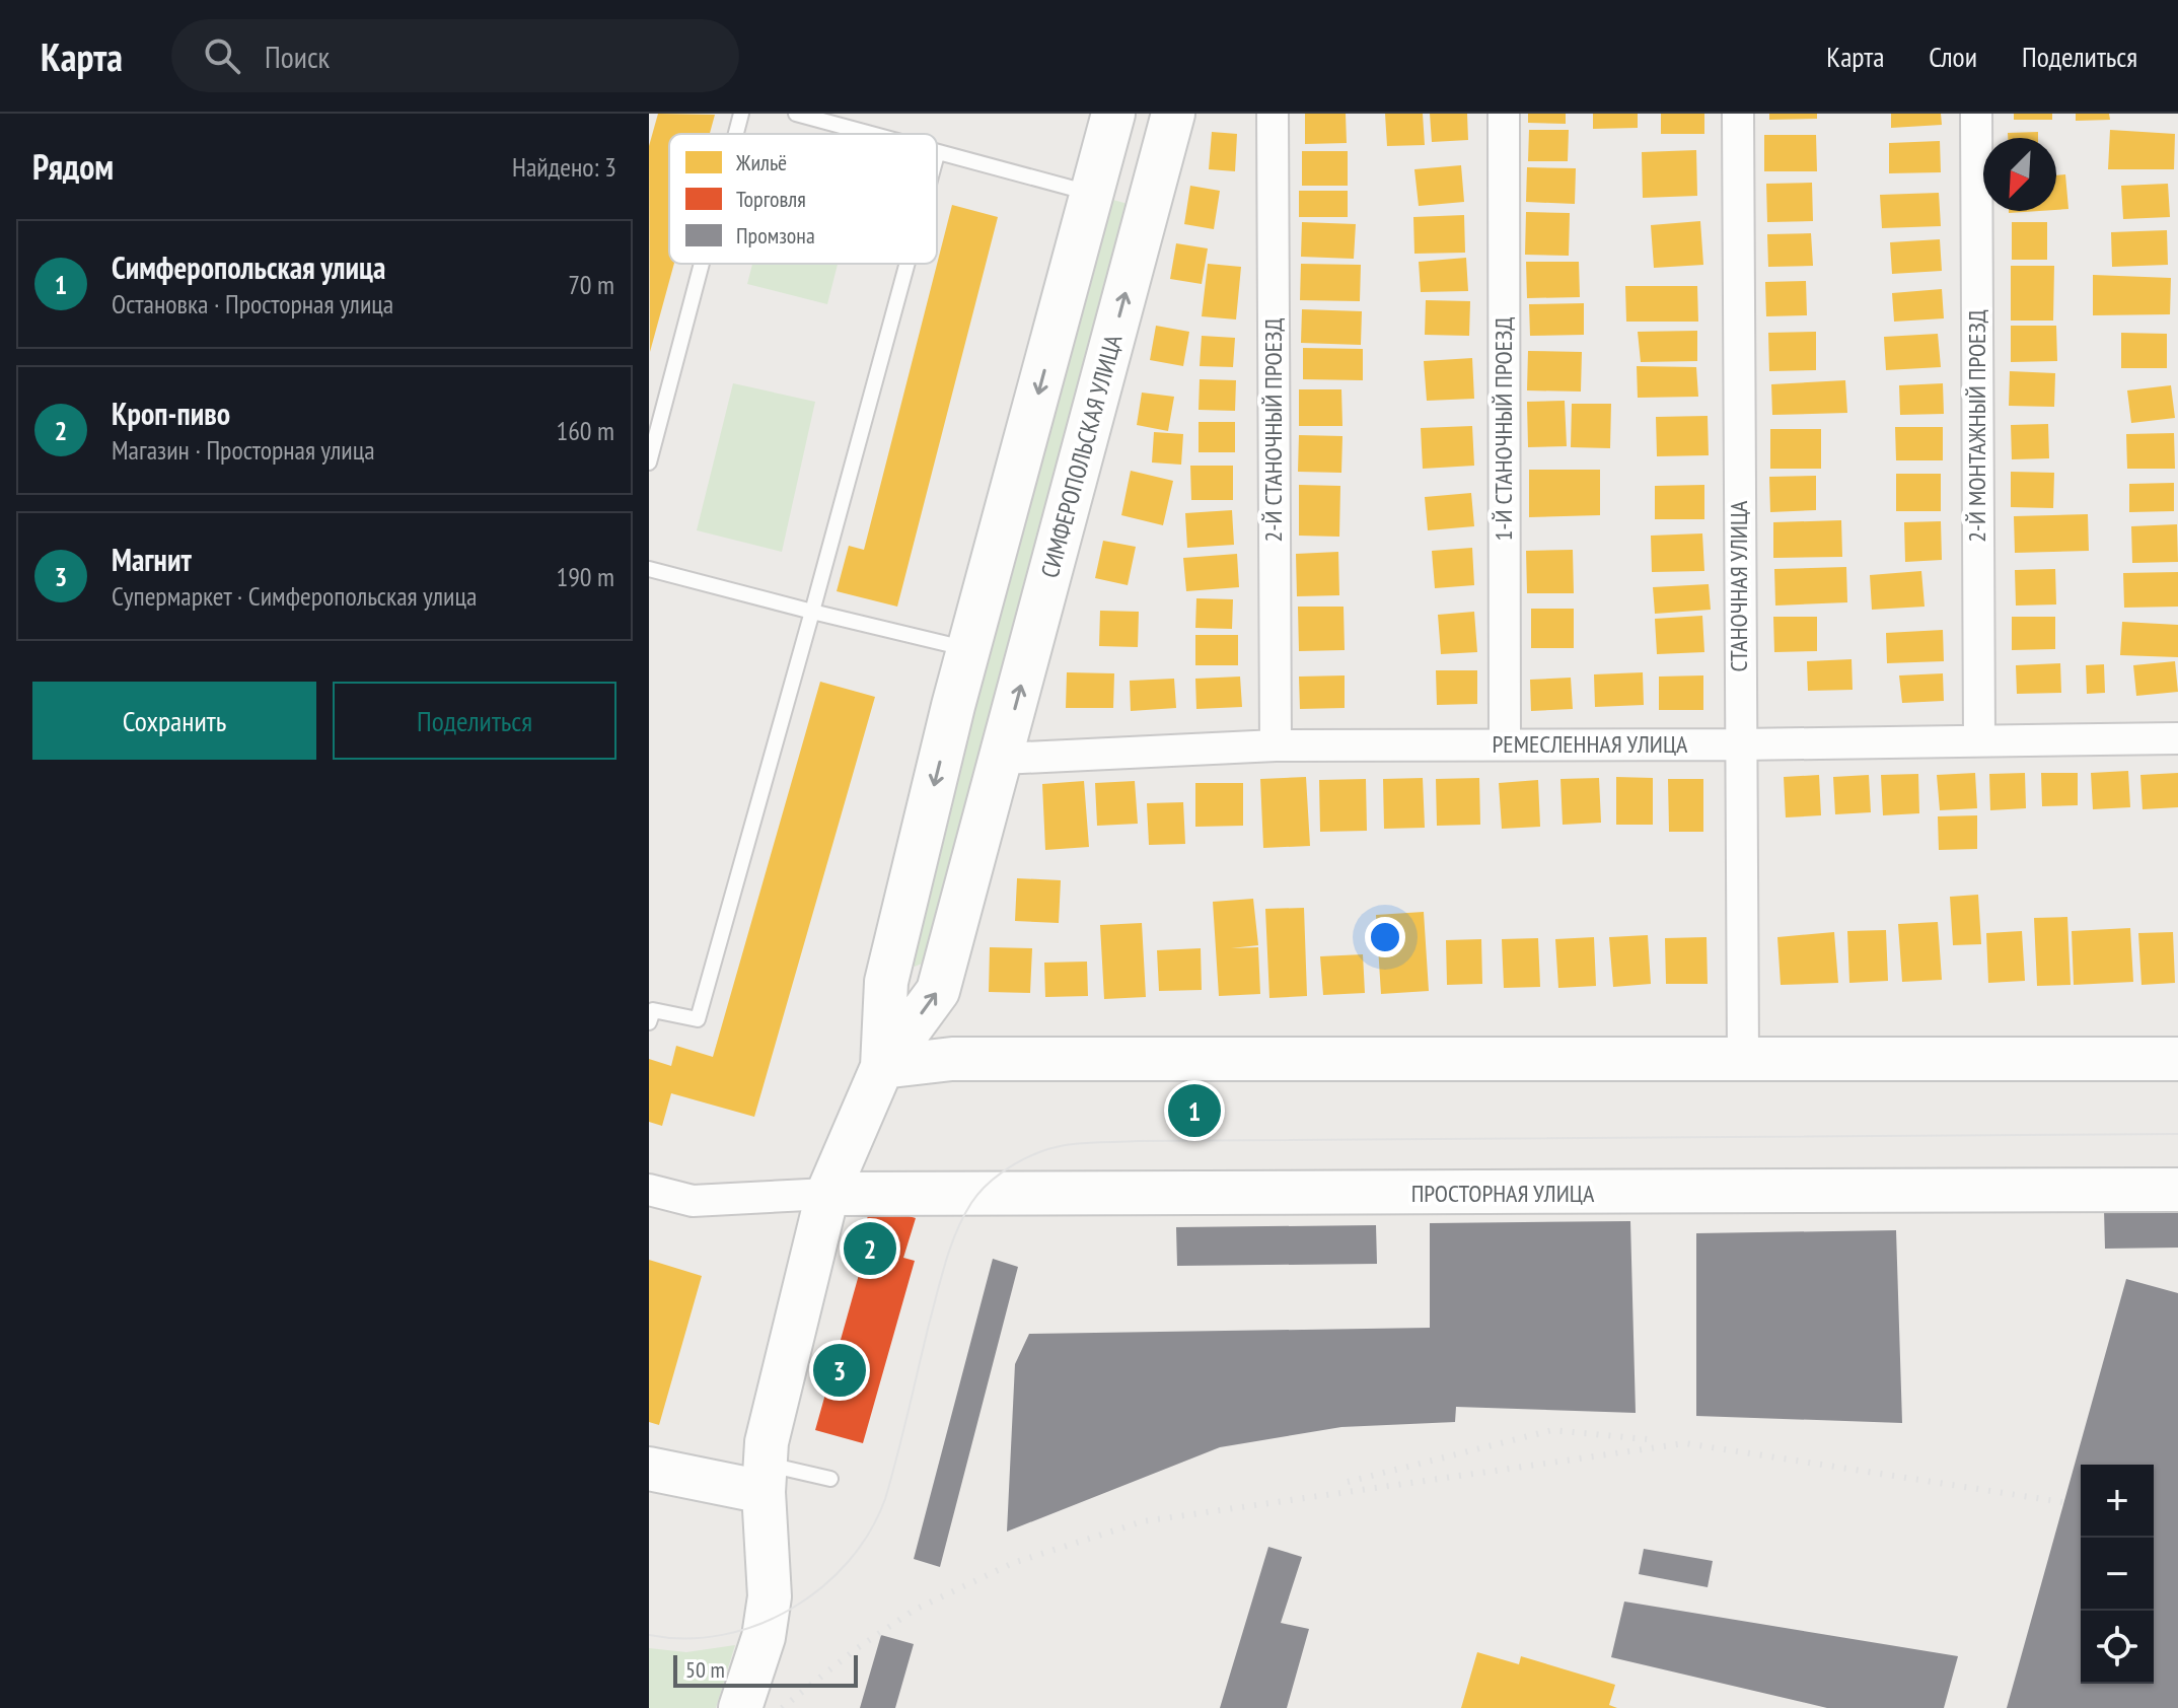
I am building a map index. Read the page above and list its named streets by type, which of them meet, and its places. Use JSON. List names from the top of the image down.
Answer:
{
  "streets": {
    "street": [
      "2-Й МОНТАЖНЫЙ ПРОЕЗД",
      "1-Й СТАНОЧНЫЙ ПРОЕЗД",
      "2-Й СТАНОЧНЫЙ ПРОЕЗД",
      "СИМФЕРОПОЛЬСКАЯ УЛИЦА",
      "СТАНОЧНАЯ УЛИЦА",
      "РЕМЕСЛЕННАЯ УЛИЦА",
      "ПРОСТОРНАЯ УЛИЦА"
    ]
  },
  "crossings": [
    ["2-Й МОНТАЖНЫЙ ПРОЕЗД", "РЕМЕСЛЕННАЯ УЛИЦА"],
    ["1-Й СТАНОЧНЫЙ ПРОЕЗД", "РЕМЕСЛЕННАЯ УЛИЦА"],
    ["2-Й СТАНОЧНЫЙ ПРОЕЗД", "РЕМЕСЛЕННАЯ УЛИЦА"],
    ["СИМФЕРОПОЛЬСКАЯ УЛИЦА", "РЕМЕСЛЕННАЯ УЛИЦА"],
    ["СИМФЕРОПОЛЬСКАЯ УЛИЦА", "ПРОСТОРНАЯ УЛИЦА"],
    ["СТАНОЧНАЯ УЛИЦА", "РЕМЕСЛЕННАЯ УЛИЦА"]
  ],
  "legend": ["Жильё", "Торговля", "Промзона"],
  "scale_bar": "50 m",
  "north": "bottom left",
  "page": {
    "header": "Карта",
    "search": "Поиск",
    "nav": ["Карта", "Слои", "Поделиться"],
    "heading": ["Рядом", "Найдено: 3"],
    "list": [
      {
        "mark": "1",
        "name": "Симферопольская улица",
        "note": "Остановка · Просторная улица",
        "value": "70 m"
      },
      {
        "mark": "2",
        "name": "Кроп-пиво",
        "note": "Магазин · Просторная улица",
        "value": "160 m"
      },
      {
        "mark": "3",
        "name": "Магнит",
        "note": "Супермаркет · Симферопольская улица",
        "value": "190 m"
      }
    ],
    "buttons": ["Сохранить", "Поделиться"],
    "pins": ["1", "2", "3"],
    "map_buttons": ["+", "−"],
    "scale": "50 m"
  }
}
